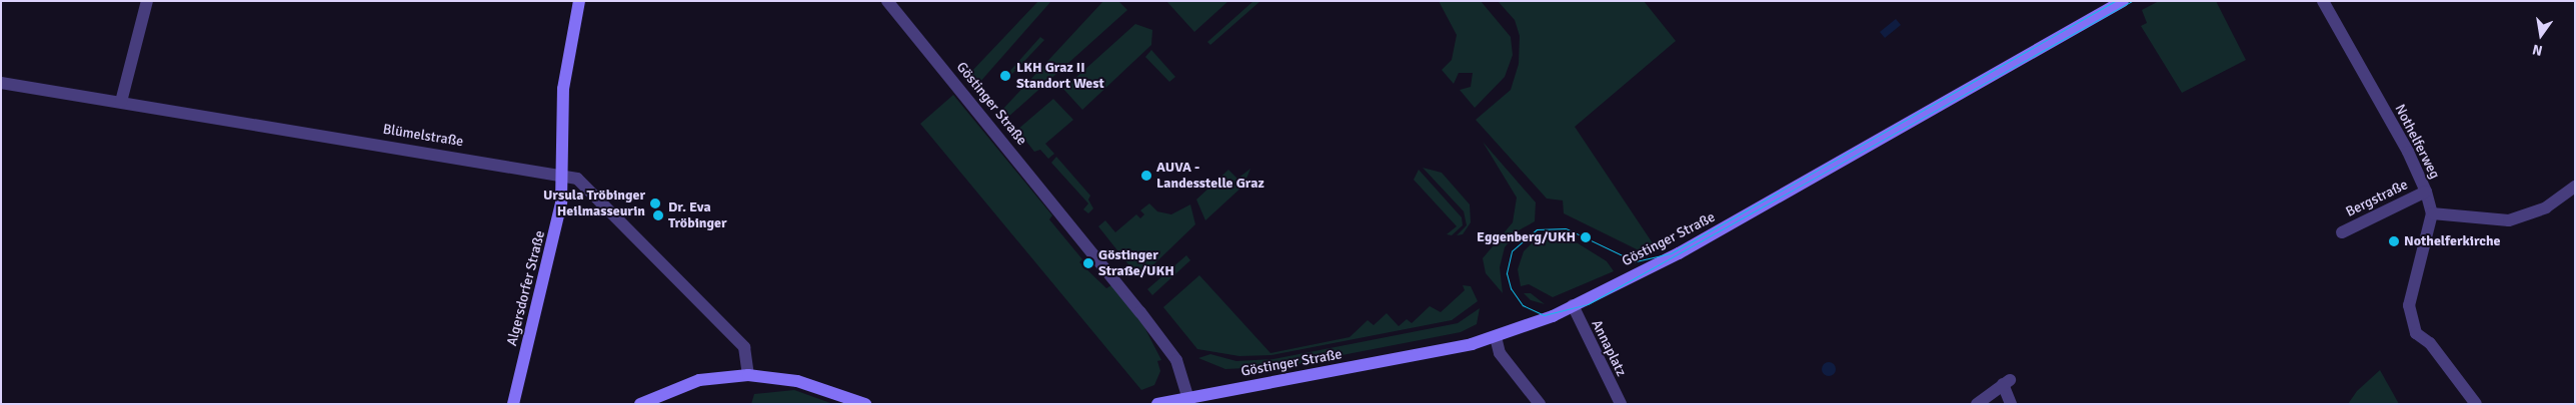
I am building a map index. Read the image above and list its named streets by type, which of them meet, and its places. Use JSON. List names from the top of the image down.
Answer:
{
  "streets": {
    "main road": ["Göstinger Straße", "Algersdorfer Straße"],
    "street": [
      "Blümelstraße",
      "Nothelferweg",
      "Bergstraße",
      "Annaplatz"
    ]
  },
  "crossings": [
    ["Göstinger Straße", "Annaplatz"],
    ["Blümelstraße", "Algersdorfer Straße"],
    ["Nothelferweg", "Bergstraße"]
  ],
  "places": [
    "LKH Graz II Standort West",
    "AUVA - Landesstelle Graz",
    "Ursula Tröbinger Heilmasseurin",
    "Dr. Eva Tröbinger",
    "Eggenberg/UKH",
    "Nothelferkirche",
    "Göstinger Straße/UKH"
  ],
  "north": "bottom"
}
